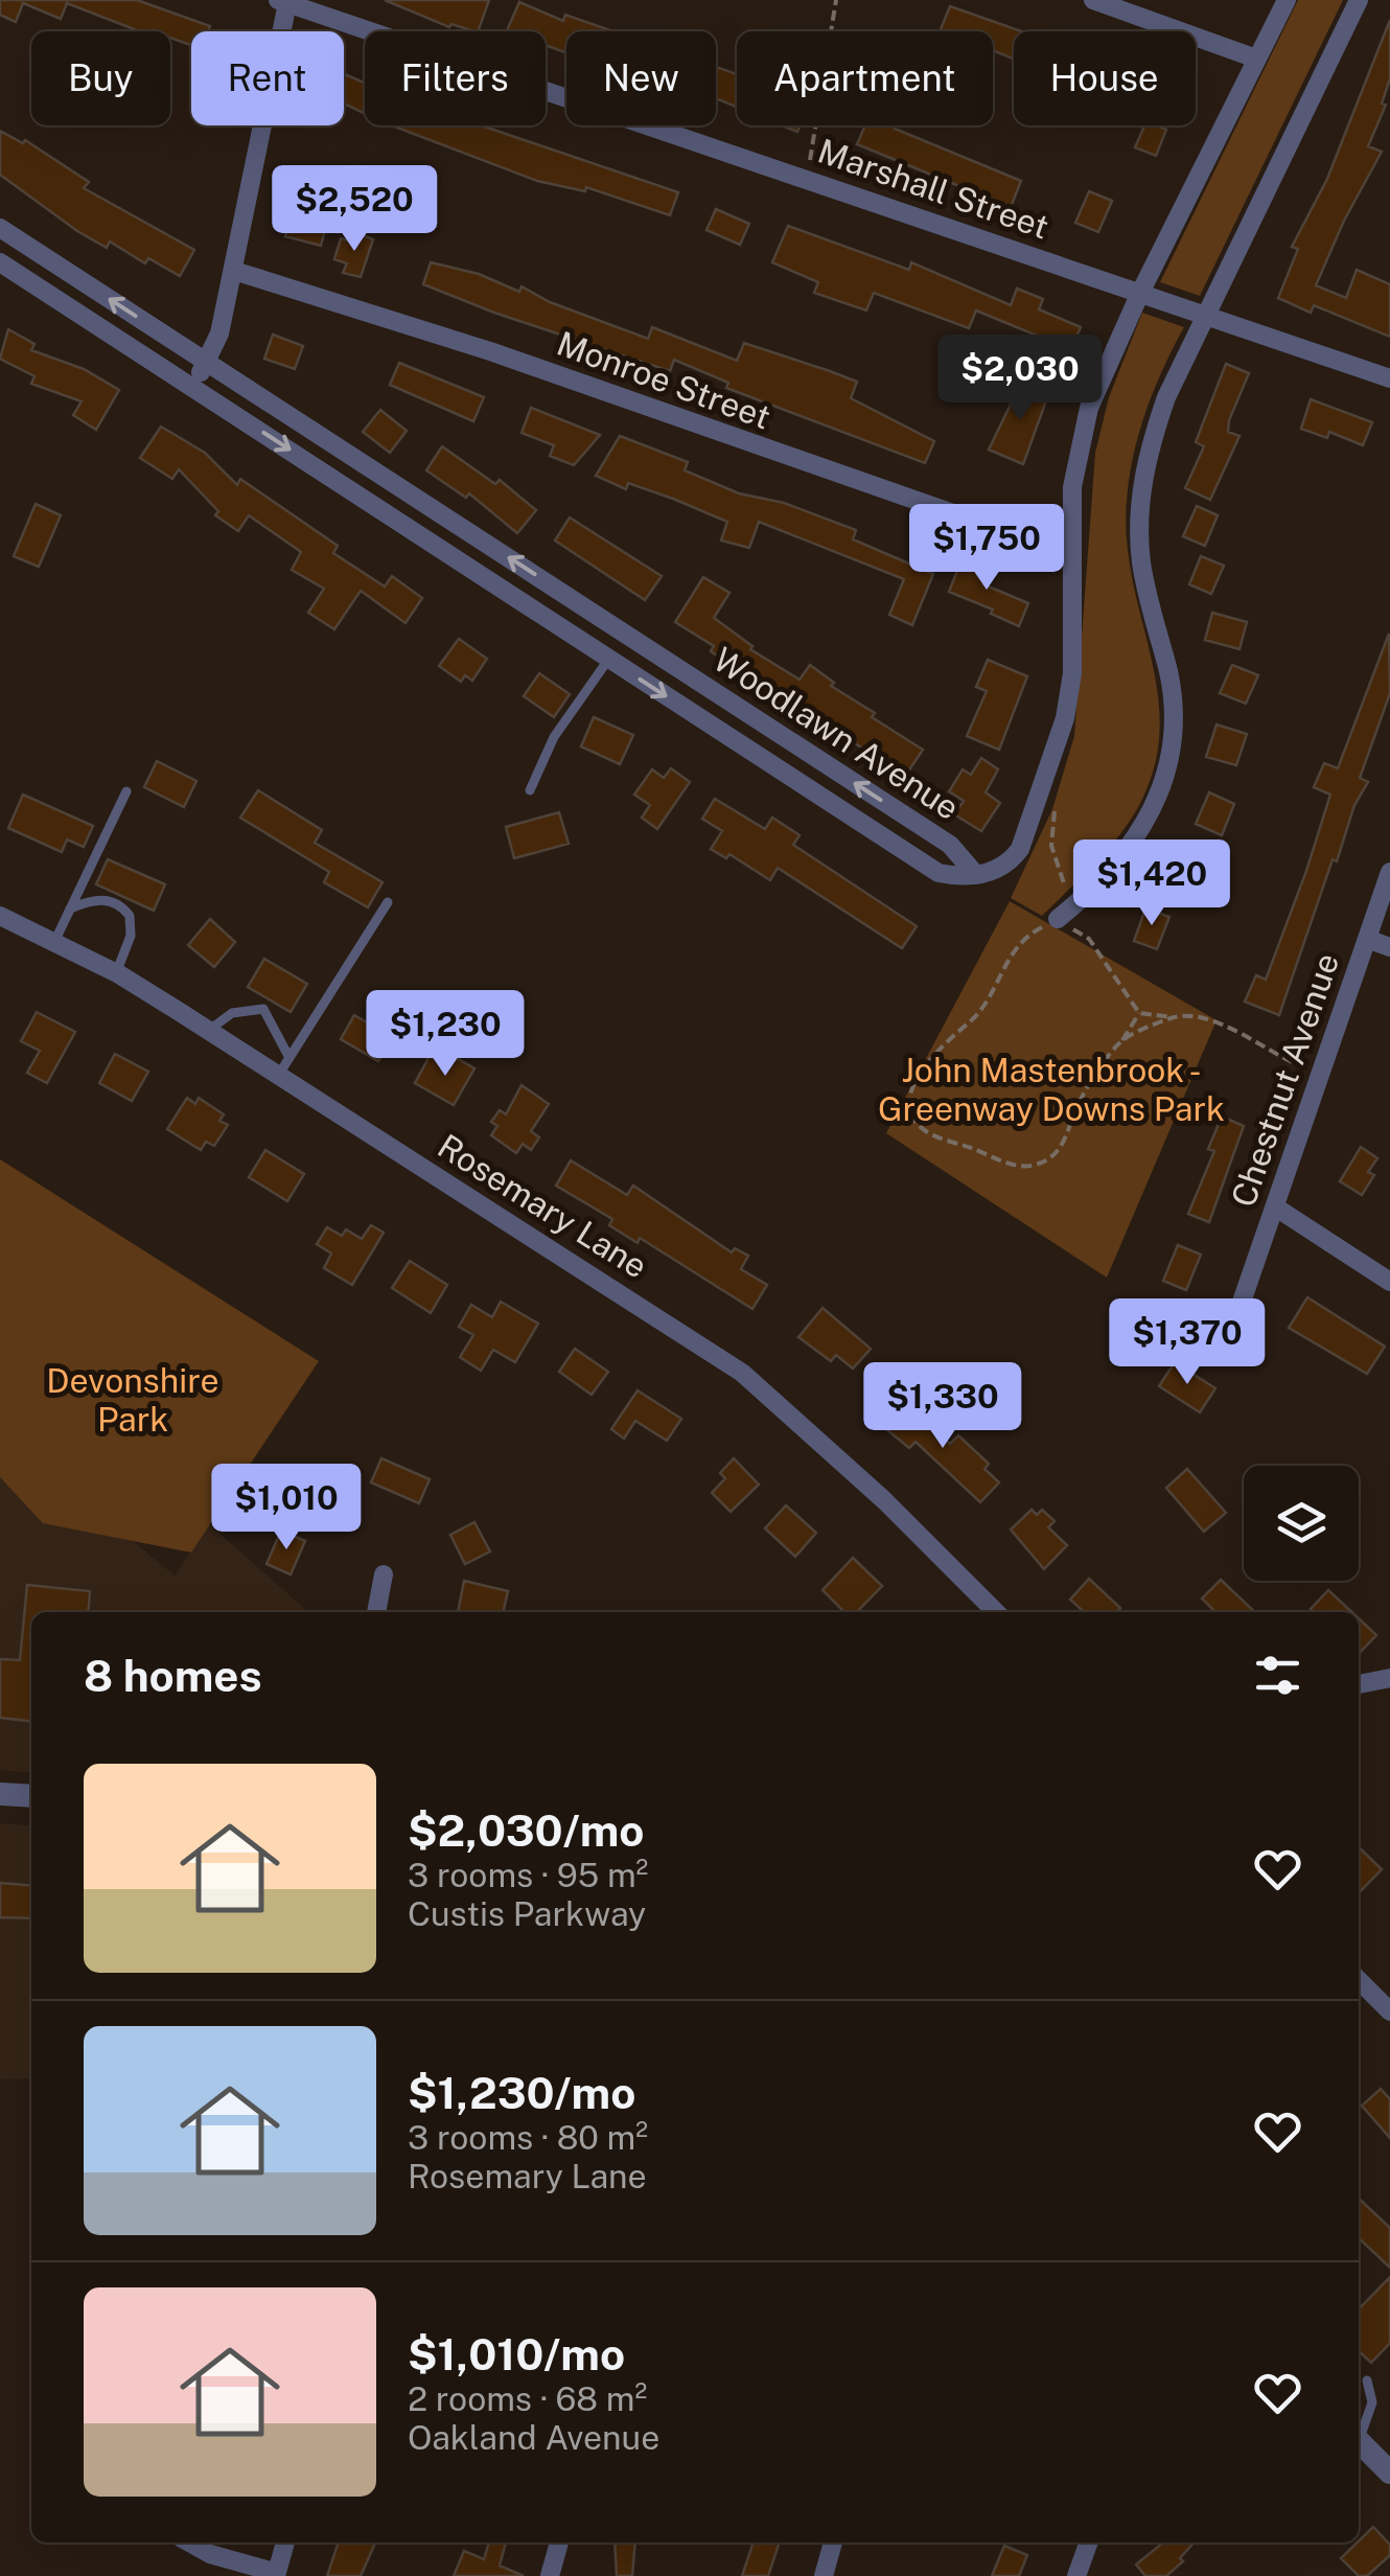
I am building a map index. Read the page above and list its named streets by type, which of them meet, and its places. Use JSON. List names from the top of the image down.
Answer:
{
  "streets": {
    "street": [
      "Marshall Street",
      "Monroe Street",
      "Woodlawn Avenue",
      "Chestnut Avenue",
      "Rosemary Lane"
    ]
  },
  "parks": ["John Mastenbrook - Greenway Downs Park", "Devonshire Park"],
  "page": {
    "chip": [
      "Buy",
      "Rent",
      "Filters",
      "New",
      "Apartment",
      "House"
    ],
    "price": [
      "$2,520",
      "$2,030",
      "$1,750",
      "$1,420",
      "$1,230",
      "$1,370",
      "$1,330",
      "$1,010"
    ],
    "heading": "8 homes",
    "list": [
      {
        "name": "$2,030/mo",
        "note": "3 rooms · 95 m² · Custis Parkway"
      },
      {
        "name": "$1,230/mo",
        "note": "3 rooms · 80 m² · Rosemary Lane"
      },
      {
        "name": "$1,010/mo",
        "note": "2 rooms · 68 m² · Oakland Avenue"
      }
    ]
  }
}
